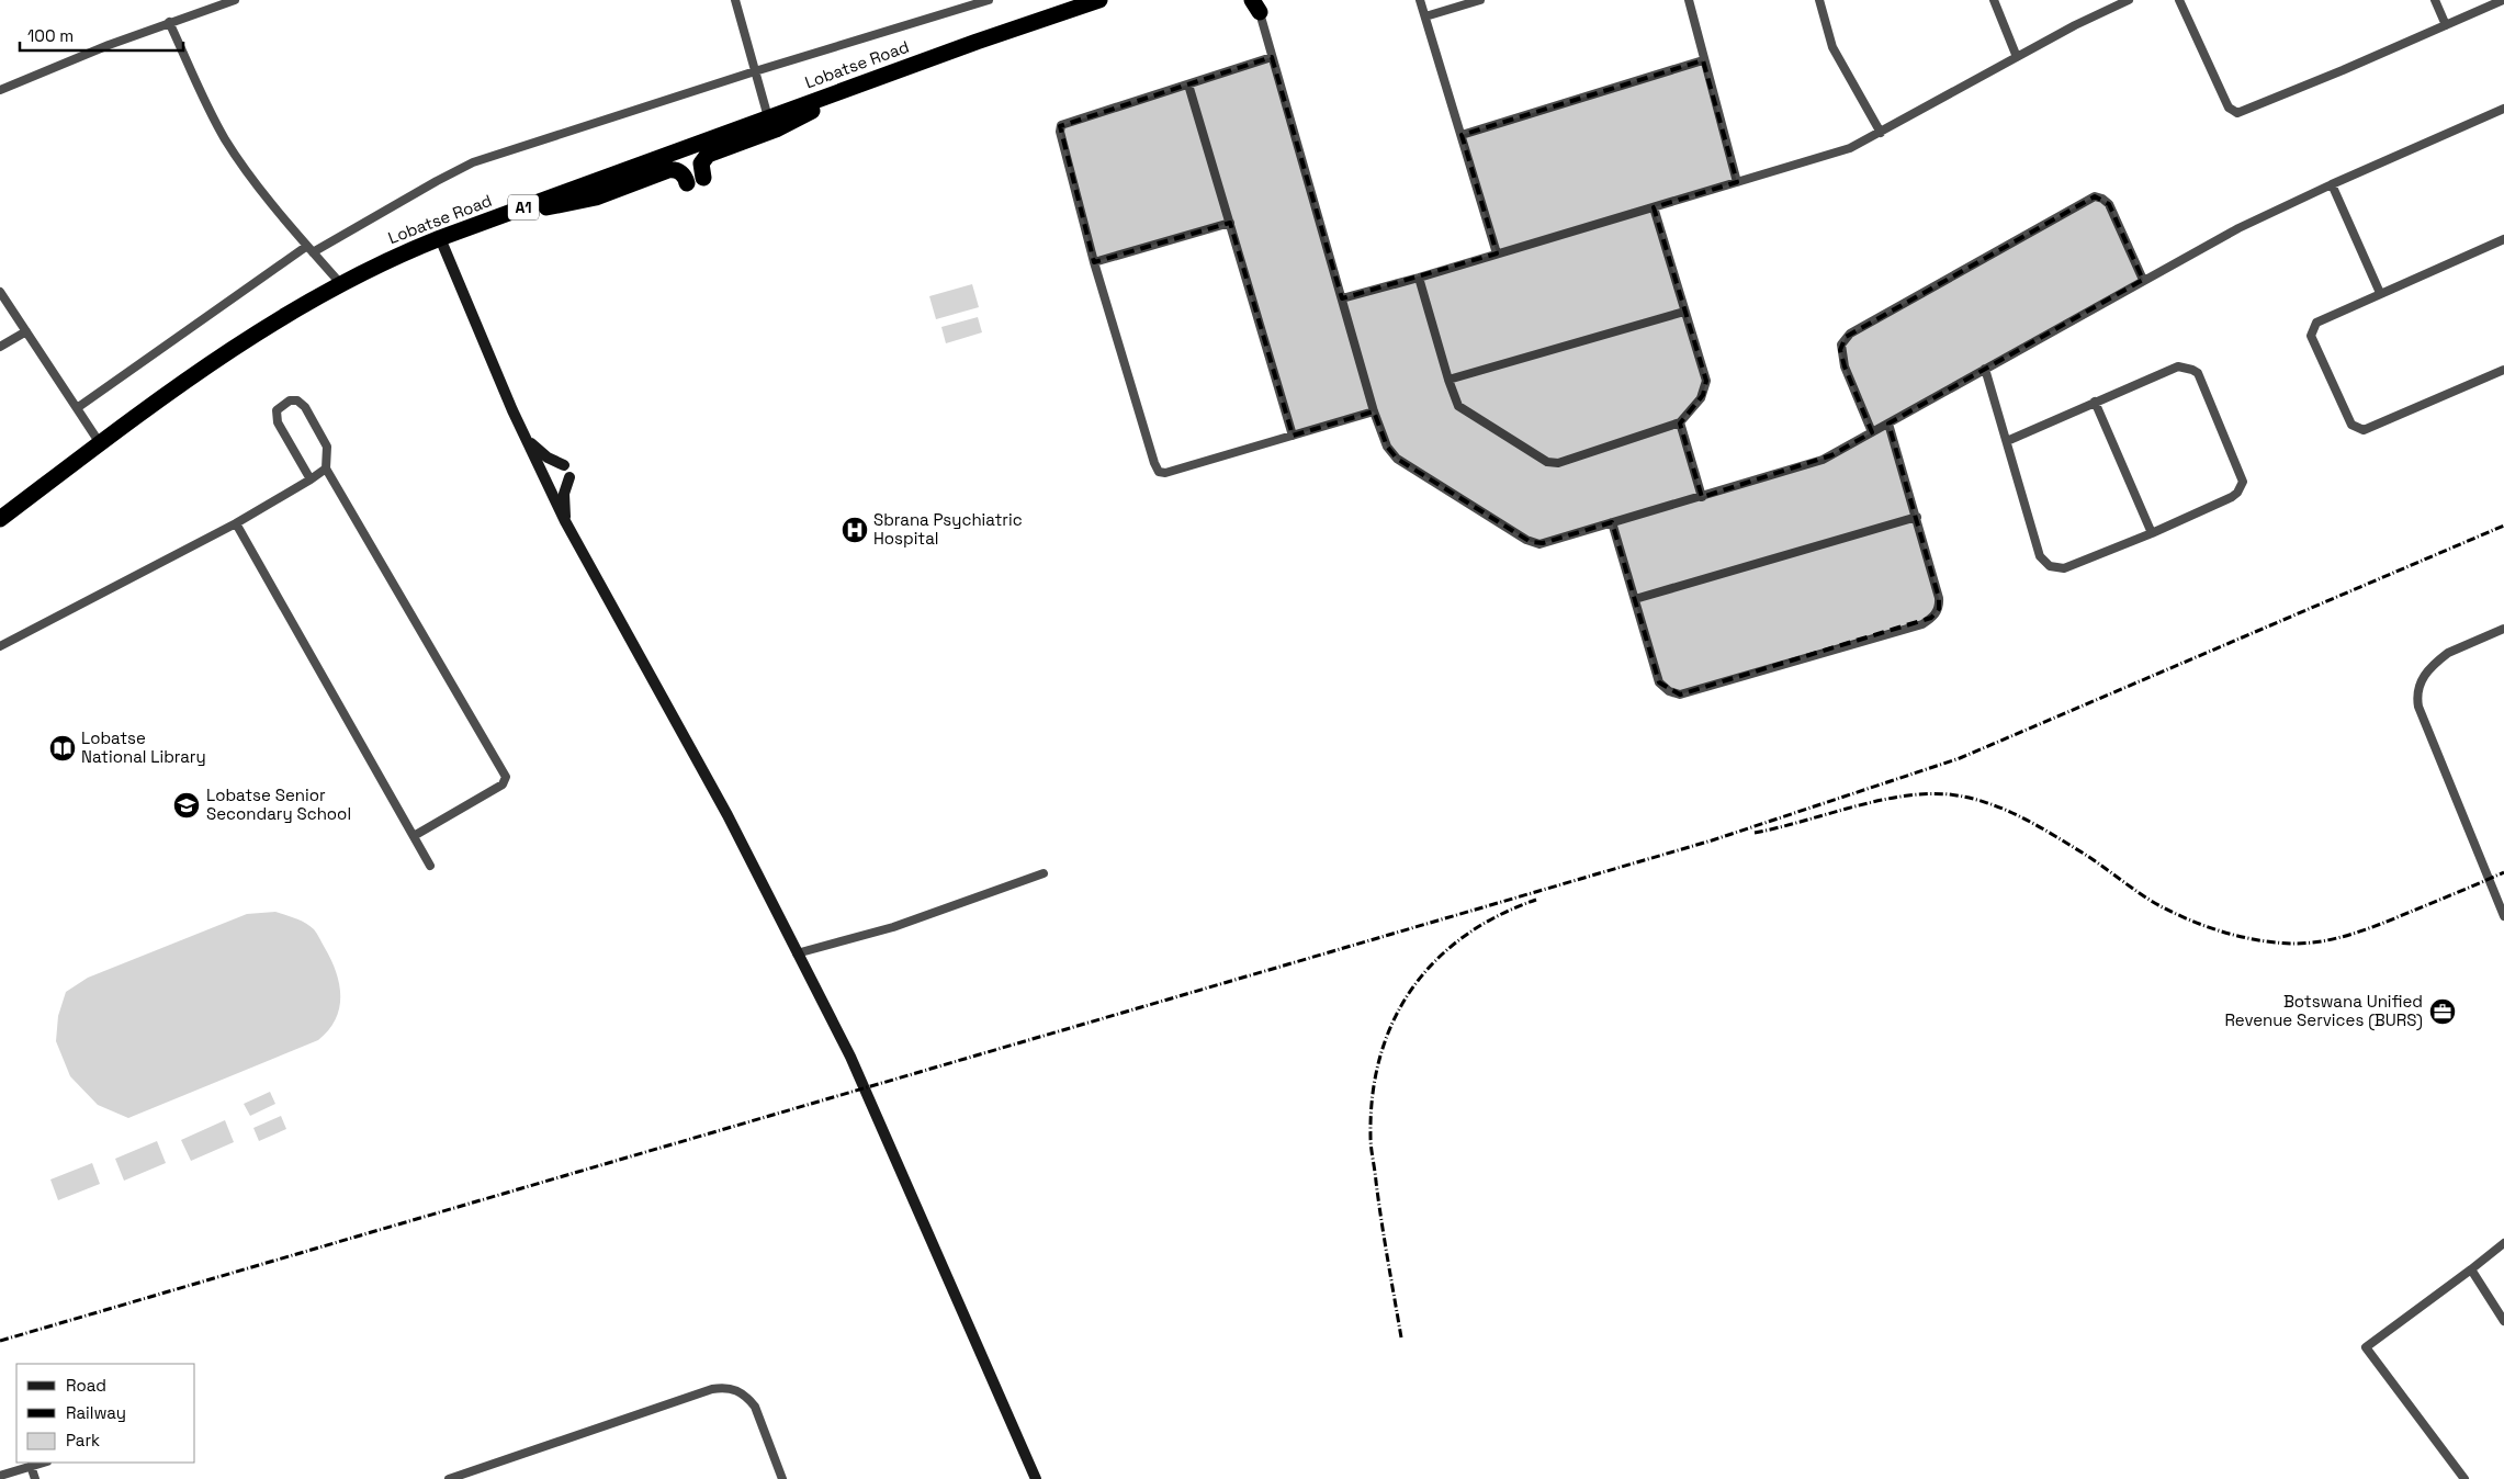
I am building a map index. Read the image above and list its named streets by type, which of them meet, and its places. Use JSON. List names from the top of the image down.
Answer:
{
  "streets": {
    "highway": ["Lobatse Road", "A1"]
  },
  "places": {
    "hospital": ["Sbrana Psychiatric Hospital"],
    "library": ["Lobatse National Library"],
    "school or university": ["Lobatse Senior Secondary School"],
    "office": ["Botswana Unified Revenue Services (BURS)"]
  },
  "legend": ["Road", "Railway", "Park"],
  "scale_bar": "100 m"
}
